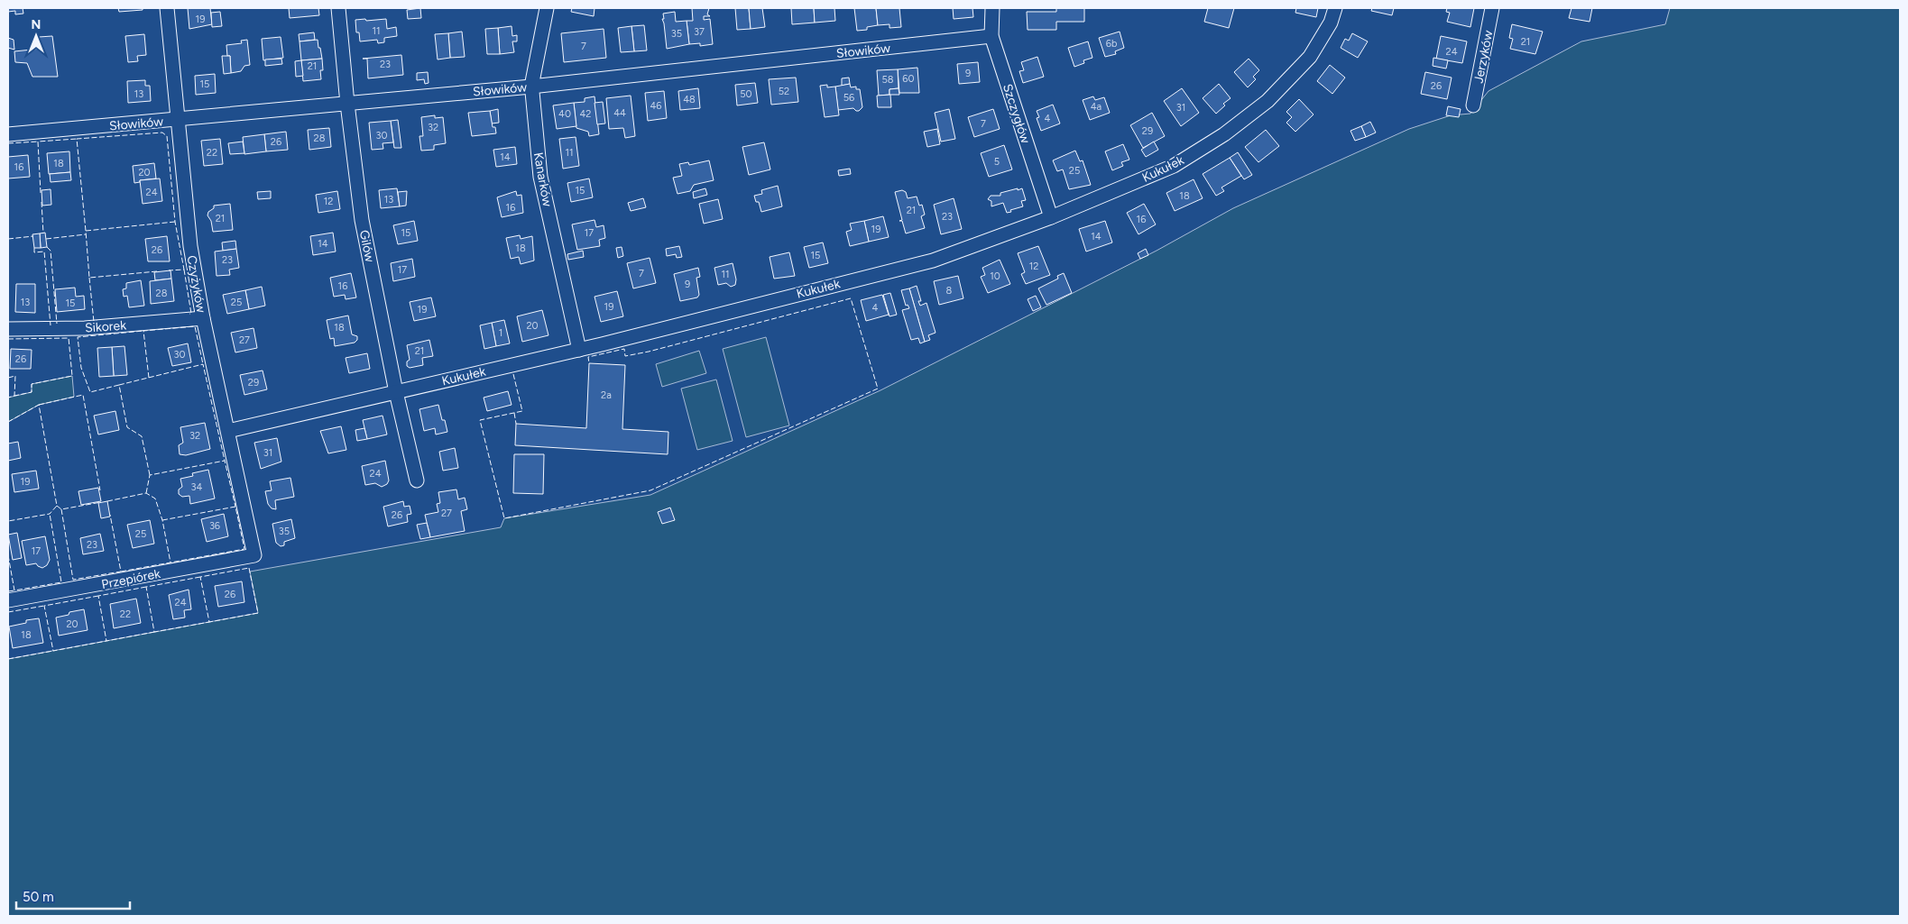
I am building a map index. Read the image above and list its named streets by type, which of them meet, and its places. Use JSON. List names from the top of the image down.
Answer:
{
  "streets": {
    "street": [
      "Słowików",
      "Jerzyków",
      "Szczygłów",
      "Kukułek",
      "Kanarków",
      "Gilów",
      "Czyżyków",
      "Sikorek",
      "Przepiórek"
    ]
  },
  "crossings": [
    ["Słowików", "Szczygłów"],
    ["Słowików", "Kanarków"],
    ["Słowików", "Gilów"],
    ["Słowików", "Czyżyków"],
    ["Szczygłów", "Kukułek"],
    ["Kukułek", "Kanarków"],
    ["Kukułek", "Gilów"],
    ["Kukułek", "Czyżyków"],
    ["Czyżyków", "Sikorek"],
    ["Czyżyków", "Przepiórek"]
  ],
  "house_numbers": [
    "19",
    "11",
    "37",
    "35",
    "21",
    "6b",
    "7",
    "24",
    "23",
    "21",
    "9",
    "60",
    "58",
    "15",
    "26",
    "52",
    "13",
    "50",
    "56",
    "48",
    "46",
    "4a",
    "31",
    "44",
    "40",
    "42",
    "4",
    "7",
    "32",
    "29",
    "30",
    "28",
    "26",
    "22",
    "11",
    "14",
    "5",
    "18",
    "16",
    "25",
    "20",
    "15",
    "24",
    "18",
    "13",
    "12",
    "16",
    "21",
    "23",
    "21",
    "16",
    "19",
    "15",
    "17",
    "14",
    "14",
    "18",
    "26",
    "15",
    "23",
    "12",
    "17",
    "7",
    "11",
    "10",
    "9",
    "16",
    "8",
    "28",
    "13",
    "25",
    "15",
    "19",
    "4",
    "19",
    "20",
    "18",
    "1",
    "27",
    "21",
    "30",
    "26",
    "29",
    "2a",
    "32",
    "31",
    "24",
    "19",
    "34",
    "27",
    "26",
    "36",
    "35",
    "25",
    "23",
    "17",
    "26",
    "24",
    "22",
    "20",
    "18"
  ],
  "scale_bar": "50 m",
  "north": "top"
}
